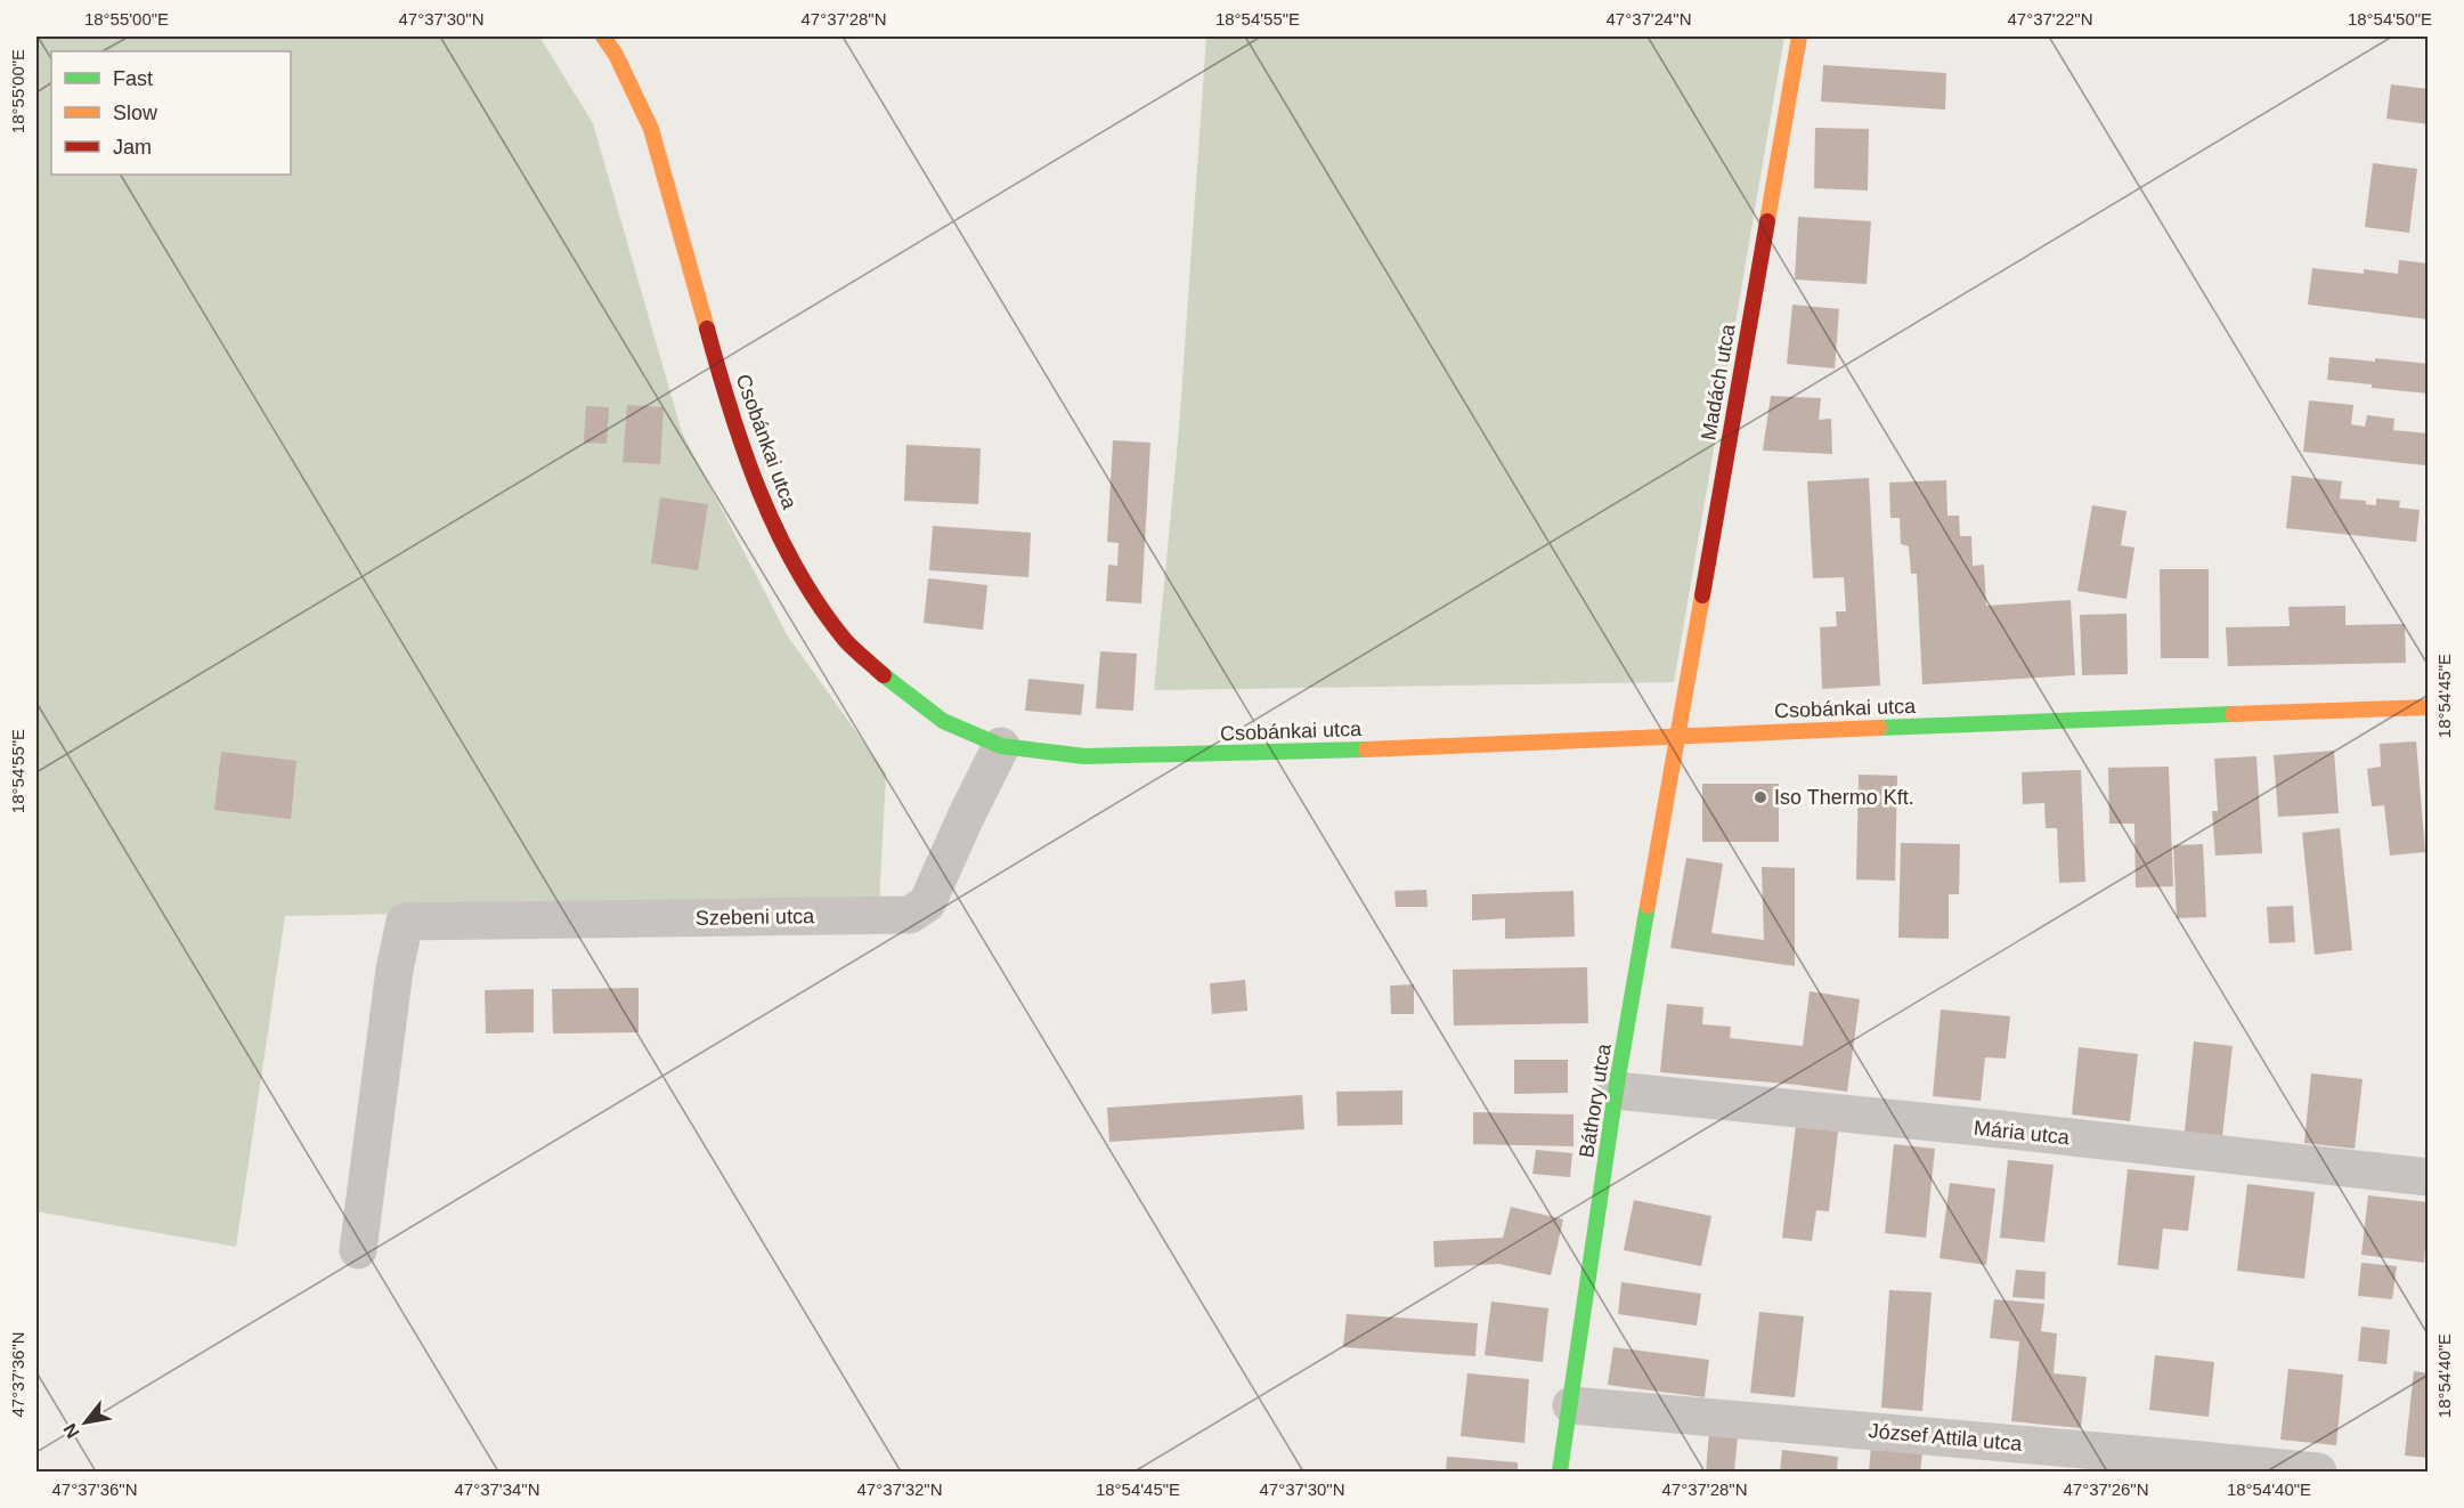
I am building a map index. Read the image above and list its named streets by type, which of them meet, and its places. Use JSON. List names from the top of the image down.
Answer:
{
  "streets": {
    "main road": ["Madách utca", "Csobánkai utca", "Báthory utca"],
    "street": ["Szebeni utca", "Mária utca", "József Attila utca"]
  },
  "crossings": [
    ["Madách utca", "Csobánkai utca"],
    ["Madách utca", "Báthory utca"],
    ["Csobánkai utca", "Szebeni utca"],
    ["Csobánkai utca", "Báthory utca"],
    ["Báthory utca", "Mária utca"],
    ["Báthory utca", "József Attila utca"]
  ],
  "places": ["Iso Thermo Kft."],
  "legend": ["Fast", "Slow", "Jam"],
  "north": "bottom left",
  "coordinates": [
    "18°55'00\"E",
    "47°37'30\"N",
    "47°37'28\"N",
    "18°54'55\"E",
    "47°37'24\"N",
    "47°37'22\"N",
    "18°54'50\"E",
    "18°54'45\"E",
    "47°37'36\"N",
    "18°54'40\"E",
    "47°37'34\"N",
    "47°37'32\"N",
    "47°37'26\"N"
  ]
}
